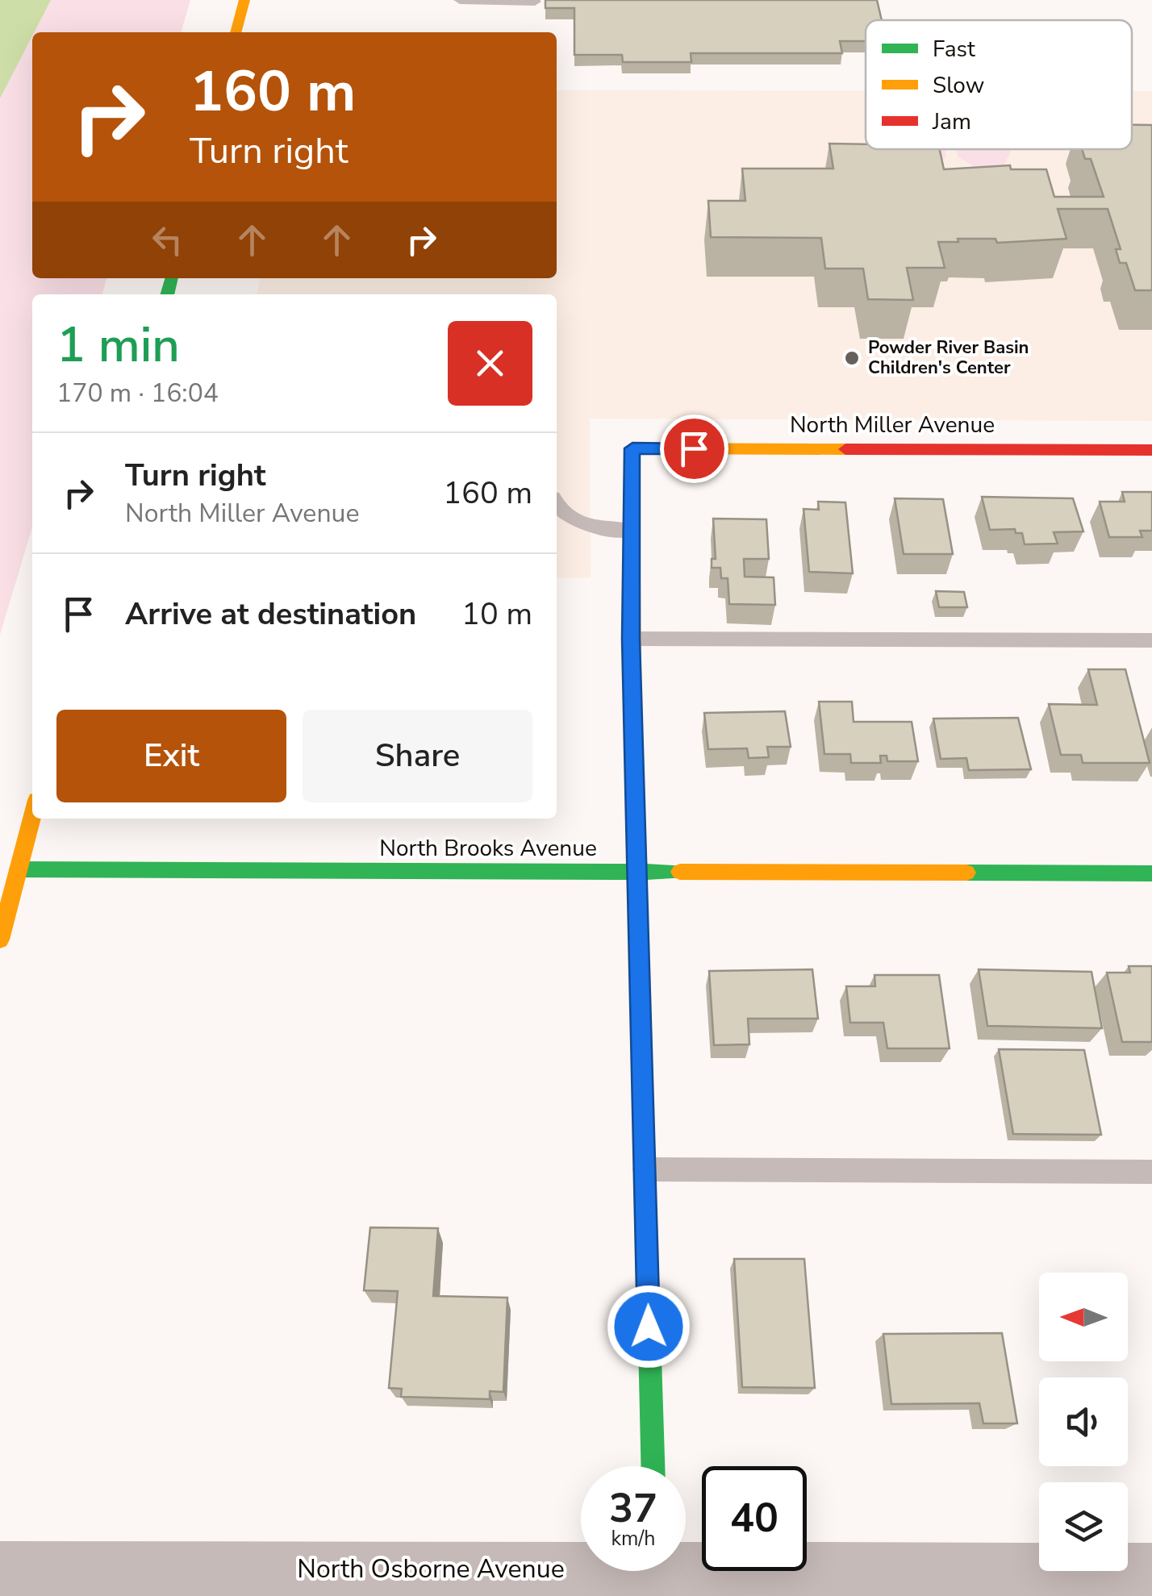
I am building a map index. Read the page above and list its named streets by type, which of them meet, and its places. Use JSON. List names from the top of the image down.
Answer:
{
  "streets": {
    "street": ["North Miller Avenue", "North Brooks Avenue", "North Osborne Avenue"]
  },
  "places": ["Powder River Basin Children's Center"],
  "legend": ["Fast", "Slow", "Jam"],
  "north": "left",
  "page": {
    "turn": ["160 m", "Turn right"],
    "heading": ["1 min", "170 m · 16:04"],
    "list": [
      {
        "name": "Turn right",
        "note": "North Miller Avenue",
        "value": "160 m"
      },
      {
        "name": "Arrive at destination",
        "value": "10 m"
      }
    ],
    "buttons": ["Exit", "Share"],
    "speed": "37 km/h",
    "limit": "40"
  }
}
